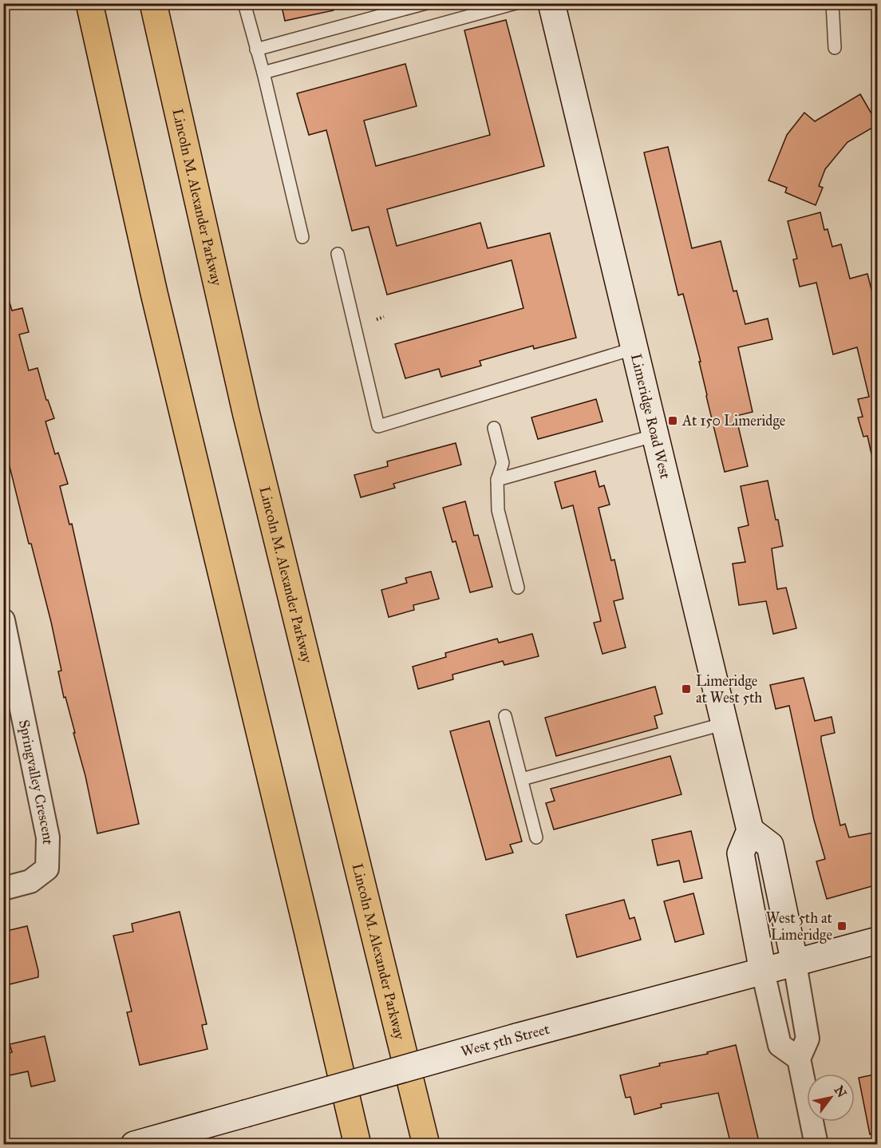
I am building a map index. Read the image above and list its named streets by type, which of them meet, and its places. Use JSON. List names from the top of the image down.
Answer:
{
  "streets": {
    "highway": ["Lincoln M. Alexander Parkway"],
    "street": ["Limeridge Road West", "Springvalley Crescent", "West 5th Street"]
  },
  "places": {
    "transit": ["At 150 Limeridge", "Limeridge at West 5th", "West 5th at Limeridge"]
  },
  "north": "top right"
}
